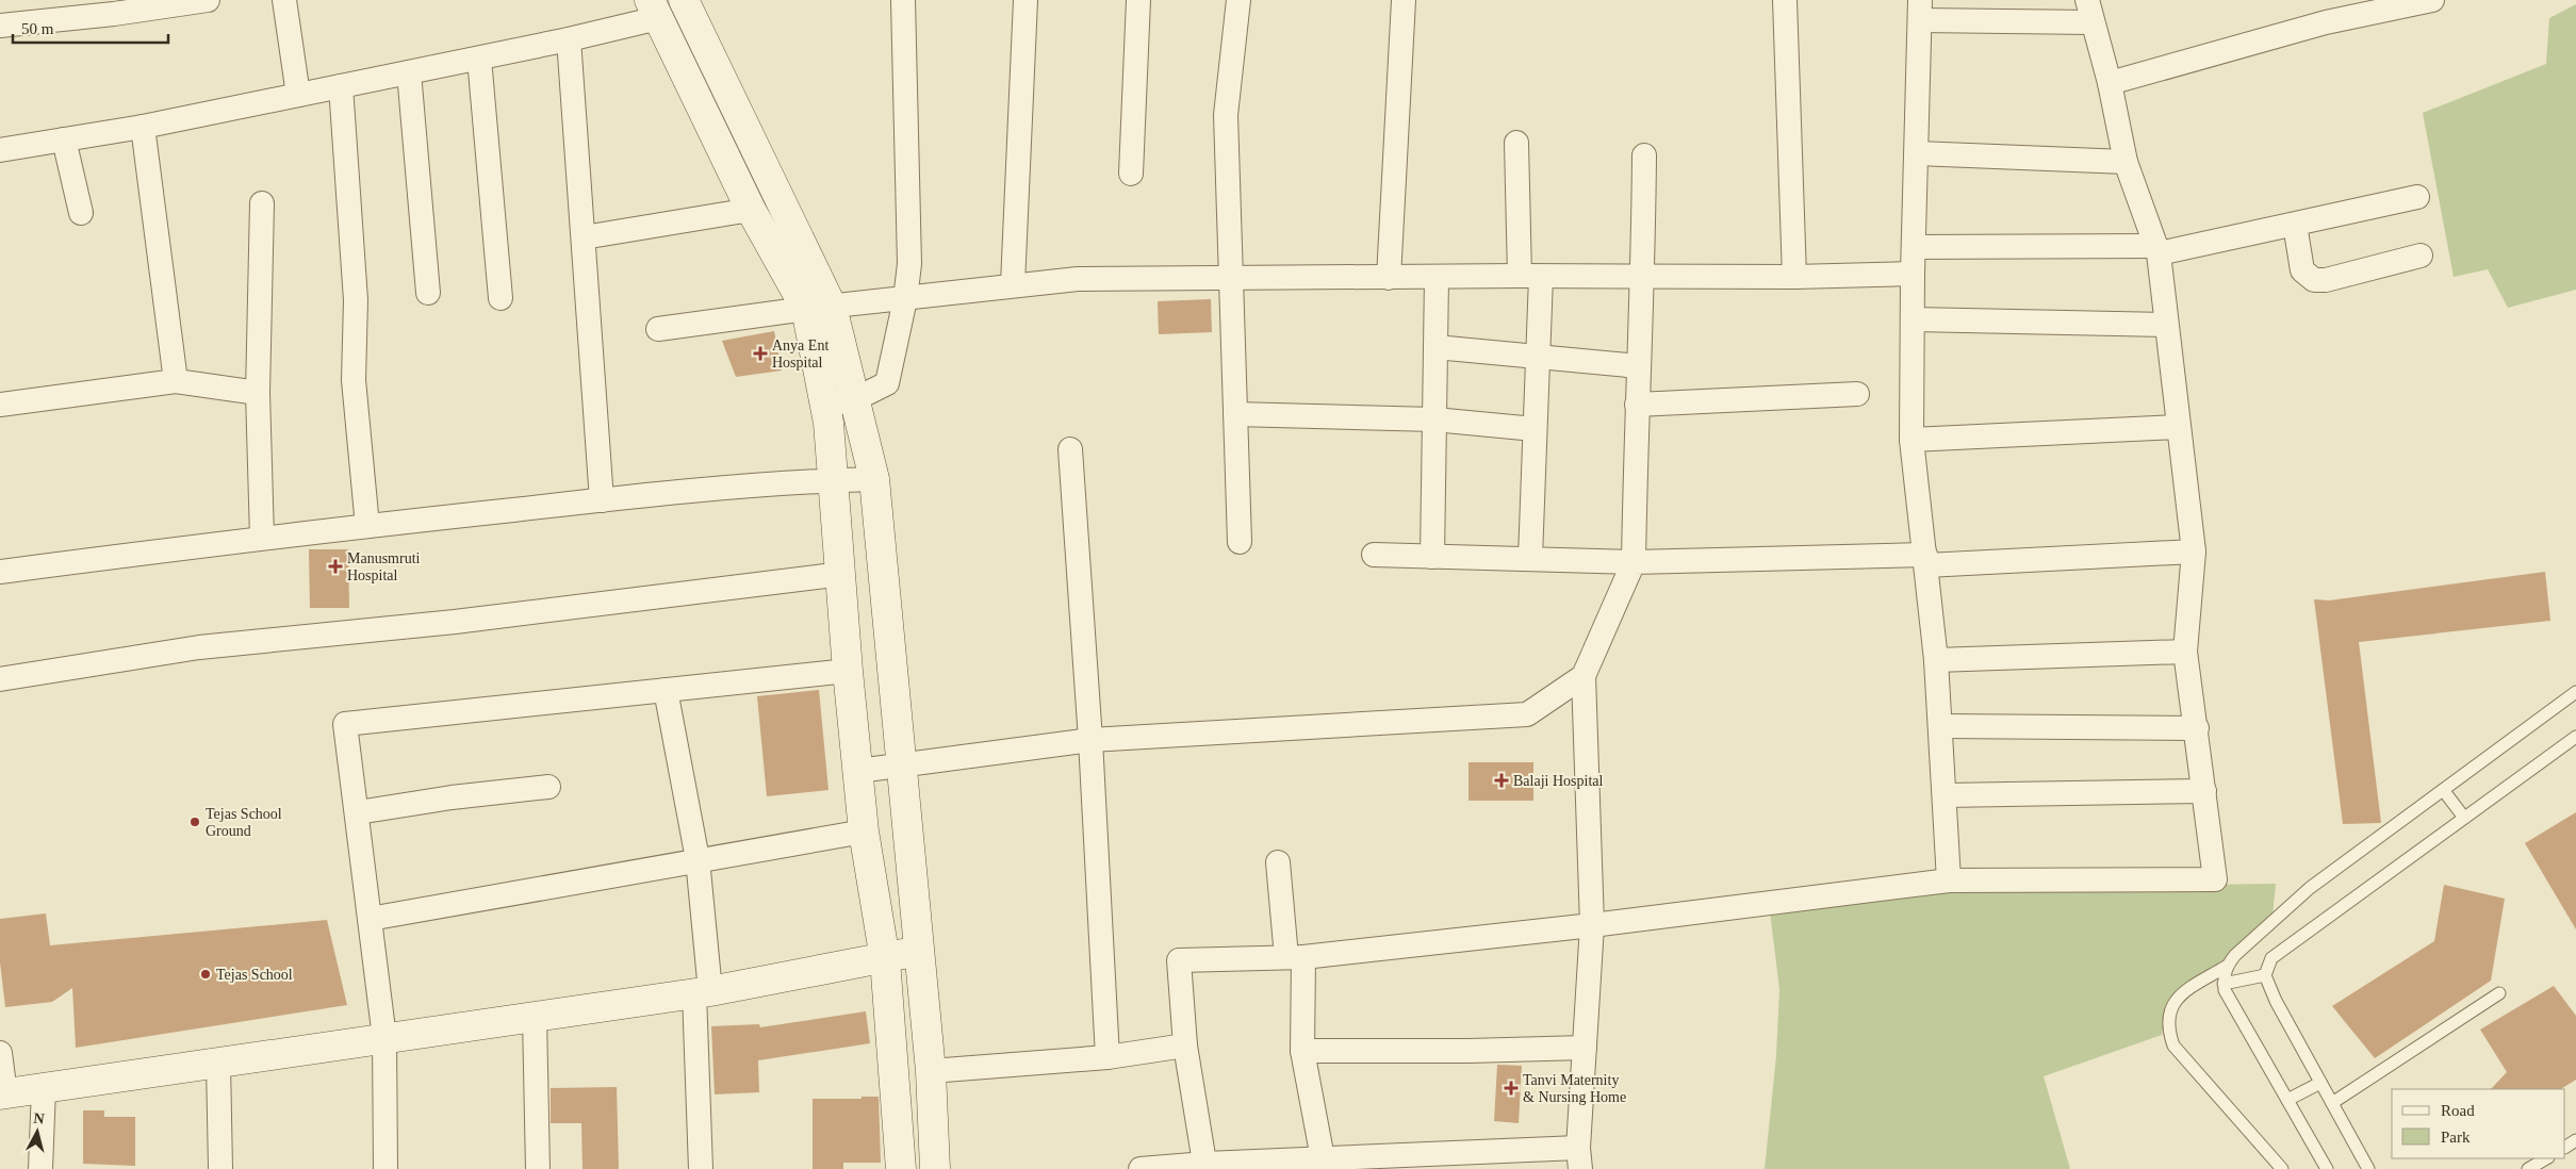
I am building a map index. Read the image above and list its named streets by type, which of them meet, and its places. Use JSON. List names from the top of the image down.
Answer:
{
  "places": {
    "health": [
      "Anya Ent Hospital",
      "Manusmruti Hospital",
      "Balaji Hospital",
      "Tanvi Maternity & Nursing Home"
    ],
    "other": ["Tejas School Ground", "Tejas School"]
  },
  "legend": ["Road", "Park"],
  "scale_bar": "50 m",
  "north": "top"
}
